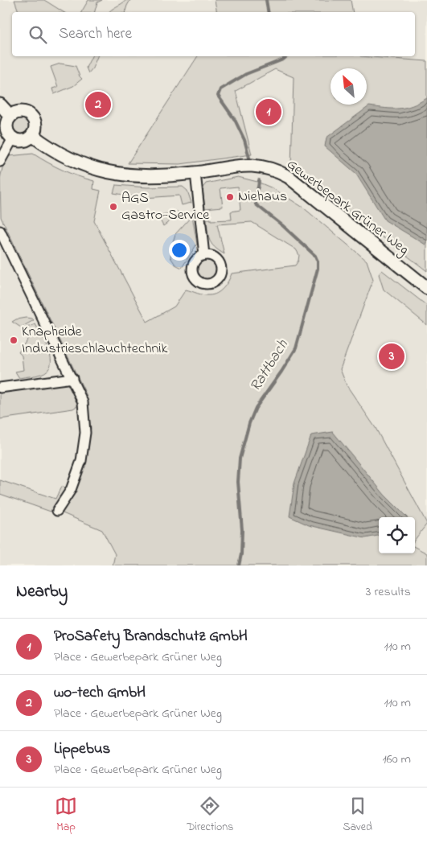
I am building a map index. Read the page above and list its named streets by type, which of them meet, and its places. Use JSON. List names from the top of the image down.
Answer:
{
  "streets": {
    "street": ["Gewerbepark Grüner Weg"]
  },
  "water": ["Rattbach"],
  "places": ["Niehaus", "AGS Gastro-Service", "Knapheide Industrieschlauchtechnik"],
  "north": "top left",
  "page": {
    "search": "Search here",
    "pins": ["2", "1", "3"],
    "heading": ["Nearby", "3 results"],
    "list": [
      {
        "mark": "1",
        "name": "ProSafety Brandschutz GmbH",
        "note": "Place · Gewerbepark Grüner Weg",
        "value": "110 m"
      },
      {
        "mark": "2",
        "name": "wo-tech GmbH",
        "note": "Place · Gewerbepark Grüner Weg",
        "value": "110 m"
      },
      {
        "mark": "3",
        "name": "Lippebus",
        "note": "Place · Gewerbepark Grüner Weg",
        "value": "160 m"
      }
    ],
    "nav": ["Map", "Directions", "Saved"]
  }
}
